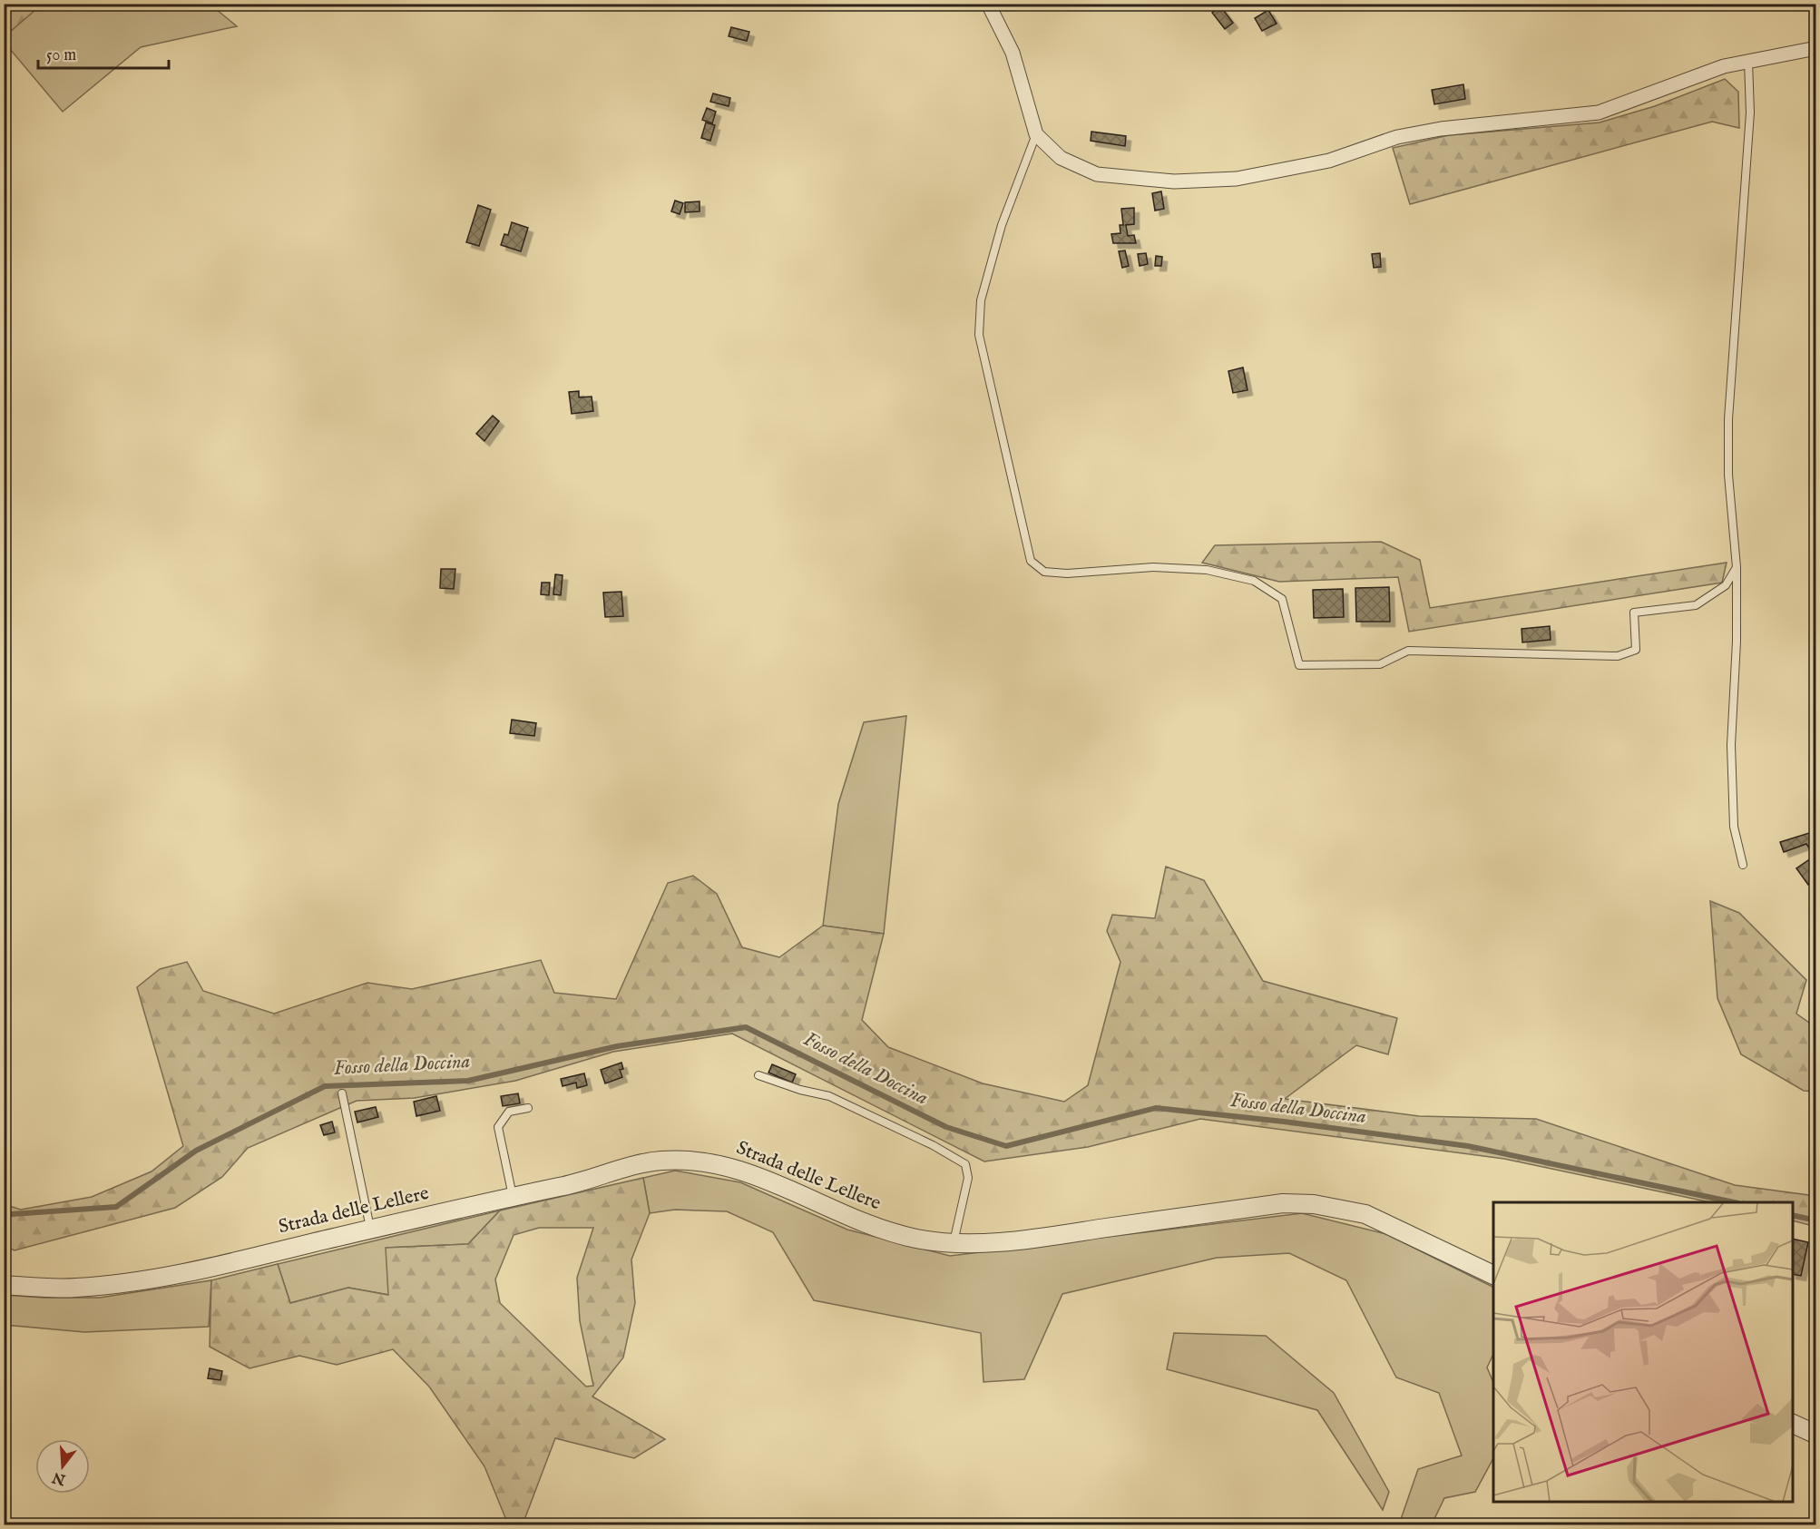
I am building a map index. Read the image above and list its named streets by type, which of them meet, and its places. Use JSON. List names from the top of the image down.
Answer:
{
  "streets": {
    "street": ["Strada delle Lellere"]
  },
  "water": ["Fosso della Doccina"],
  "scale_bar": "50 m",
  "north": "bottom"
}
